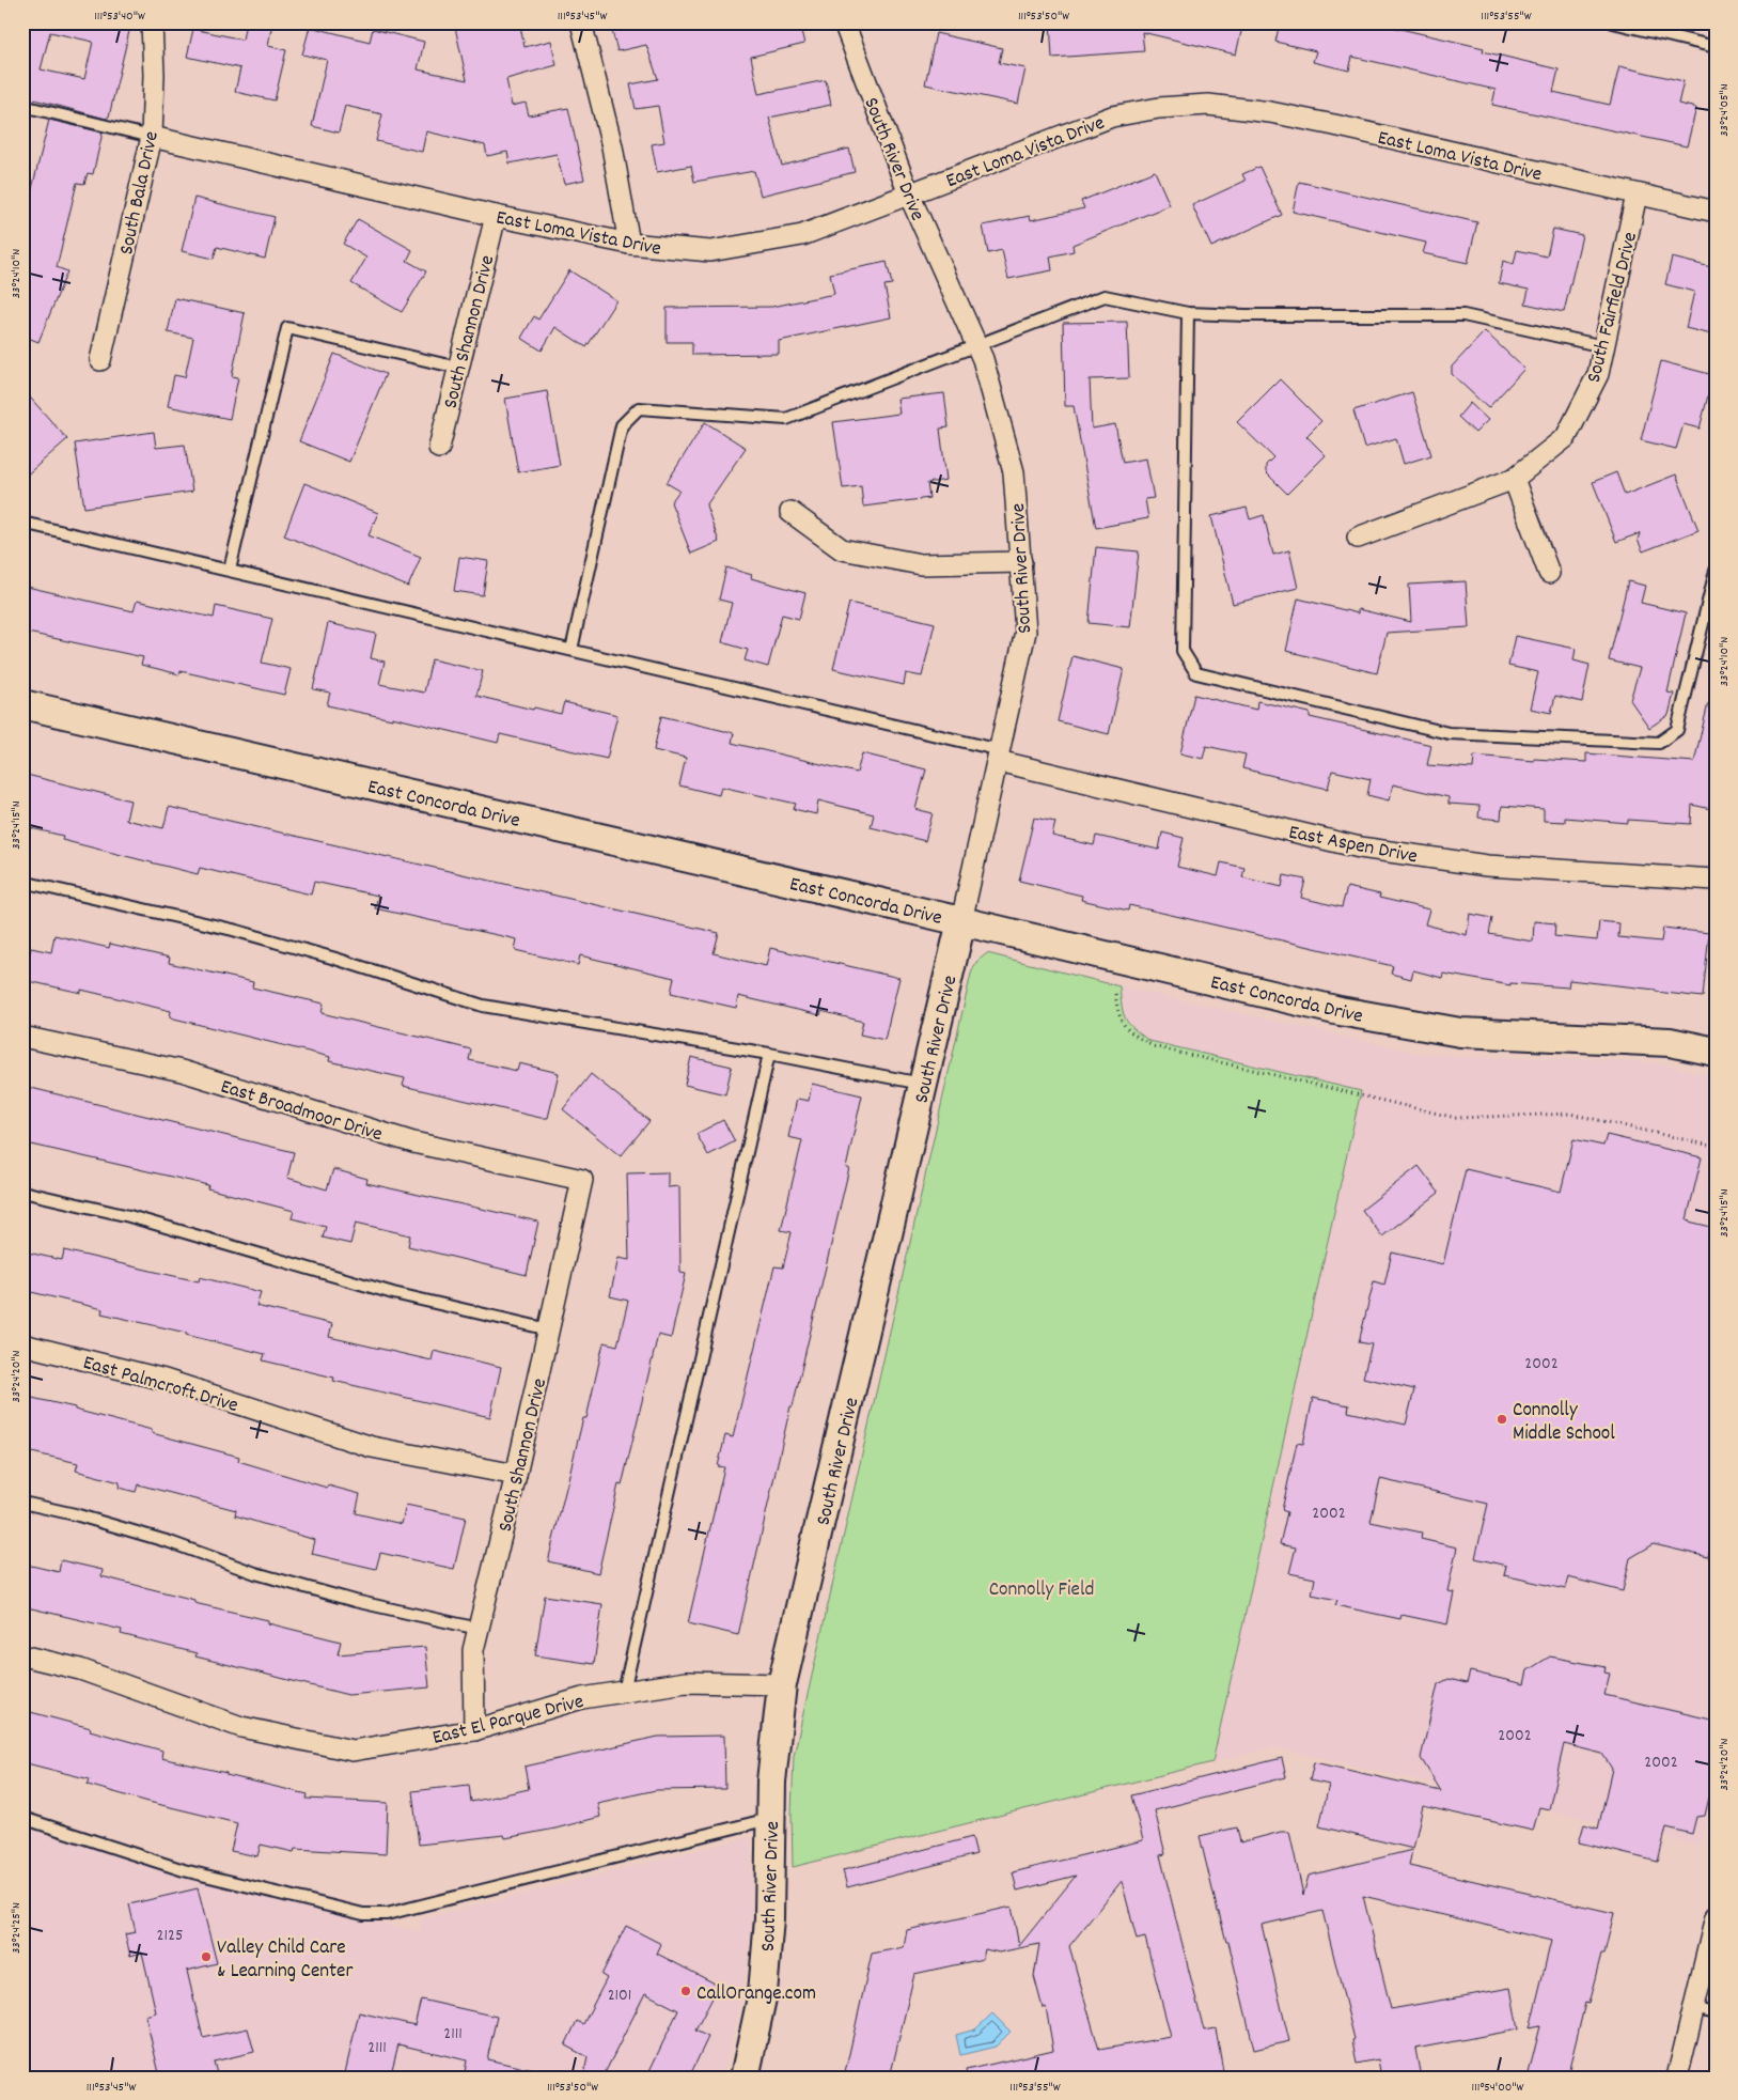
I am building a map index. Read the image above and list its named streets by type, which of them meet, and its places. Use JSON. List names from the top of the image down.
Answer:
{
  "streets": {
    "street": [
      "East Loma Vista Drive",
      "South River Drive",
      "South Bala Drive",
      "South Fairfield Drive",
      "South Shannon Drive",
      "East Concorda Drive",
      "East Aspen Drive",
      "East Broadmoor Drive",
      "East Palmcroft Drive",
      "East El Parque Drive"
    ]
  },
  "crossings": [
    ["East Loma Vista Drive", "South River Drive"],
    ["East Loma Vista Drive", "South Bala Drive"],
    ["East Loma Vista Drive", "South Fairfield Drive"],
    ["East Loma Vista Drive", "South Shannon Drive"],
    ["South River Drive", "East Concorda Drive"],
    ["South River Drive", "East Aspen Drive"],
    ["South River Drive", "East El Parque Drive"],
    ["South Shannon Drive", "East Broadmoor Drive"],
    ["South Shannon Drive", "East Palmcroft Drive"],
    ["South Shannon Drive", "East El Parque Drive"]
  ],
  "parks": ["Connolly Field"],
  "places": ["Connolly Middle School", "Valley Child Care & Learning Center", "CallOrange.com"],
  "house_numbers": [
    "2002",
    "2002",
    "2002",
    "2002",
    "2125",
    "2101",
    "2111",
    "2111"
  ],
  "coordinates": [
    "111°53'40\"W",
    "111°53'45\"W",
    "111°53'50\"W",
    "111°53'55\"W",
    "33°24'05\"N",
    "33°24'10\"N",
    "33°24'15\"N",
    "33°24'20\"N",
    "33°24'25\"N",
    "111°54'00\"W"
  ]
}
